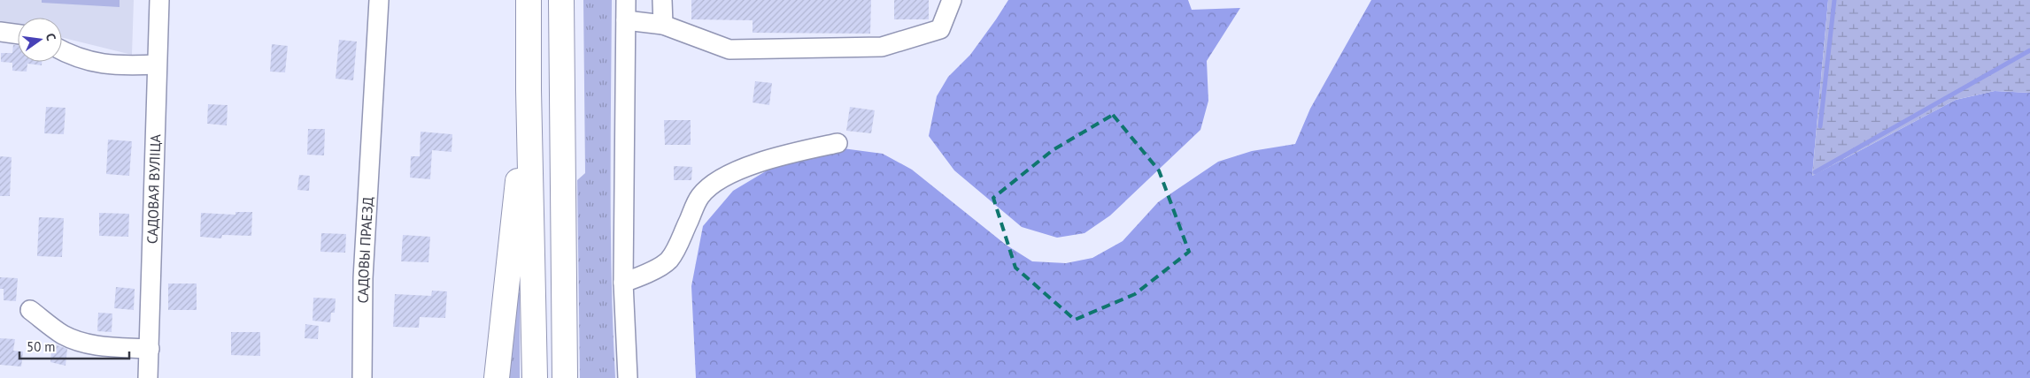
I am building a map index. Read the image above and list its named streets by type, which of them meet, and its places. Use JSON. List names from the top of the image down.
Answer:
{
  "streets": {
    "street": ["САДОВАЯ ВУЛІЦА", "САДОВЫ ПРАЕЗД"]
  },
  "scale_bar": "50 m",
  "north": "right"
}
